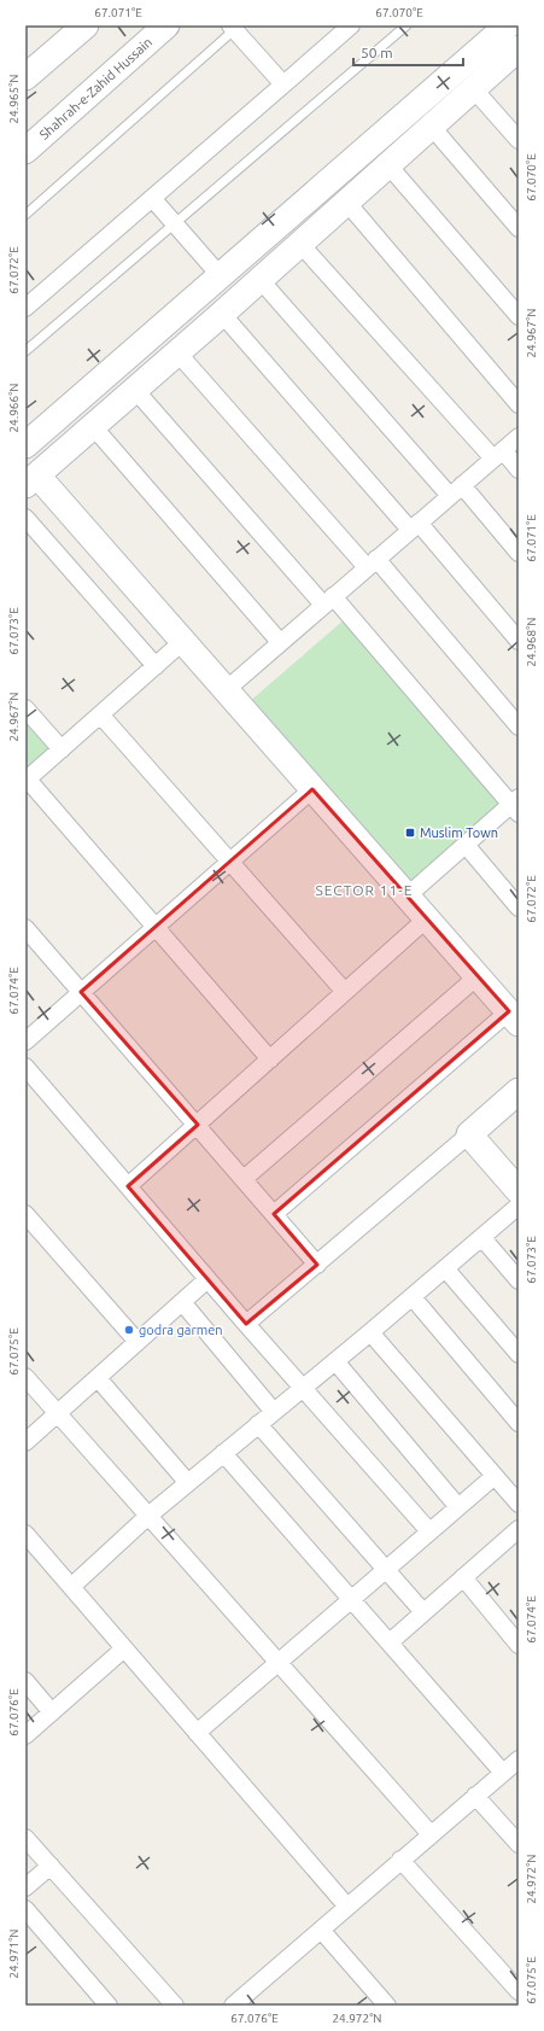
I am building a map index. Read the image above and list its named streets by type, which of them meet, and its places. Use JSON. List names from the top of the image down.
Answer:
{
  "streets": {
    "street": ["Shahrah-e-Zahid Hussain"]
  },
  "districts": ["SECTOR 11-E"],
  "places": {
    "transit": ["Muslim Town"],
    "other": ["godra garmen"]
  },
  "scale_bar": "50 m",
  "coordinates": [
    "67.071°E",
    "67.070°E",
    "24.965°N",
    "67.072°E",
    "24.967°N",
    "24.966°N",
    "67.073°E",
    "24.968°N",
    "67.074°E",
    "67.075°E",
    "67.076°E",
    "24.972°N",
    "24.971°N"
  ]
}
